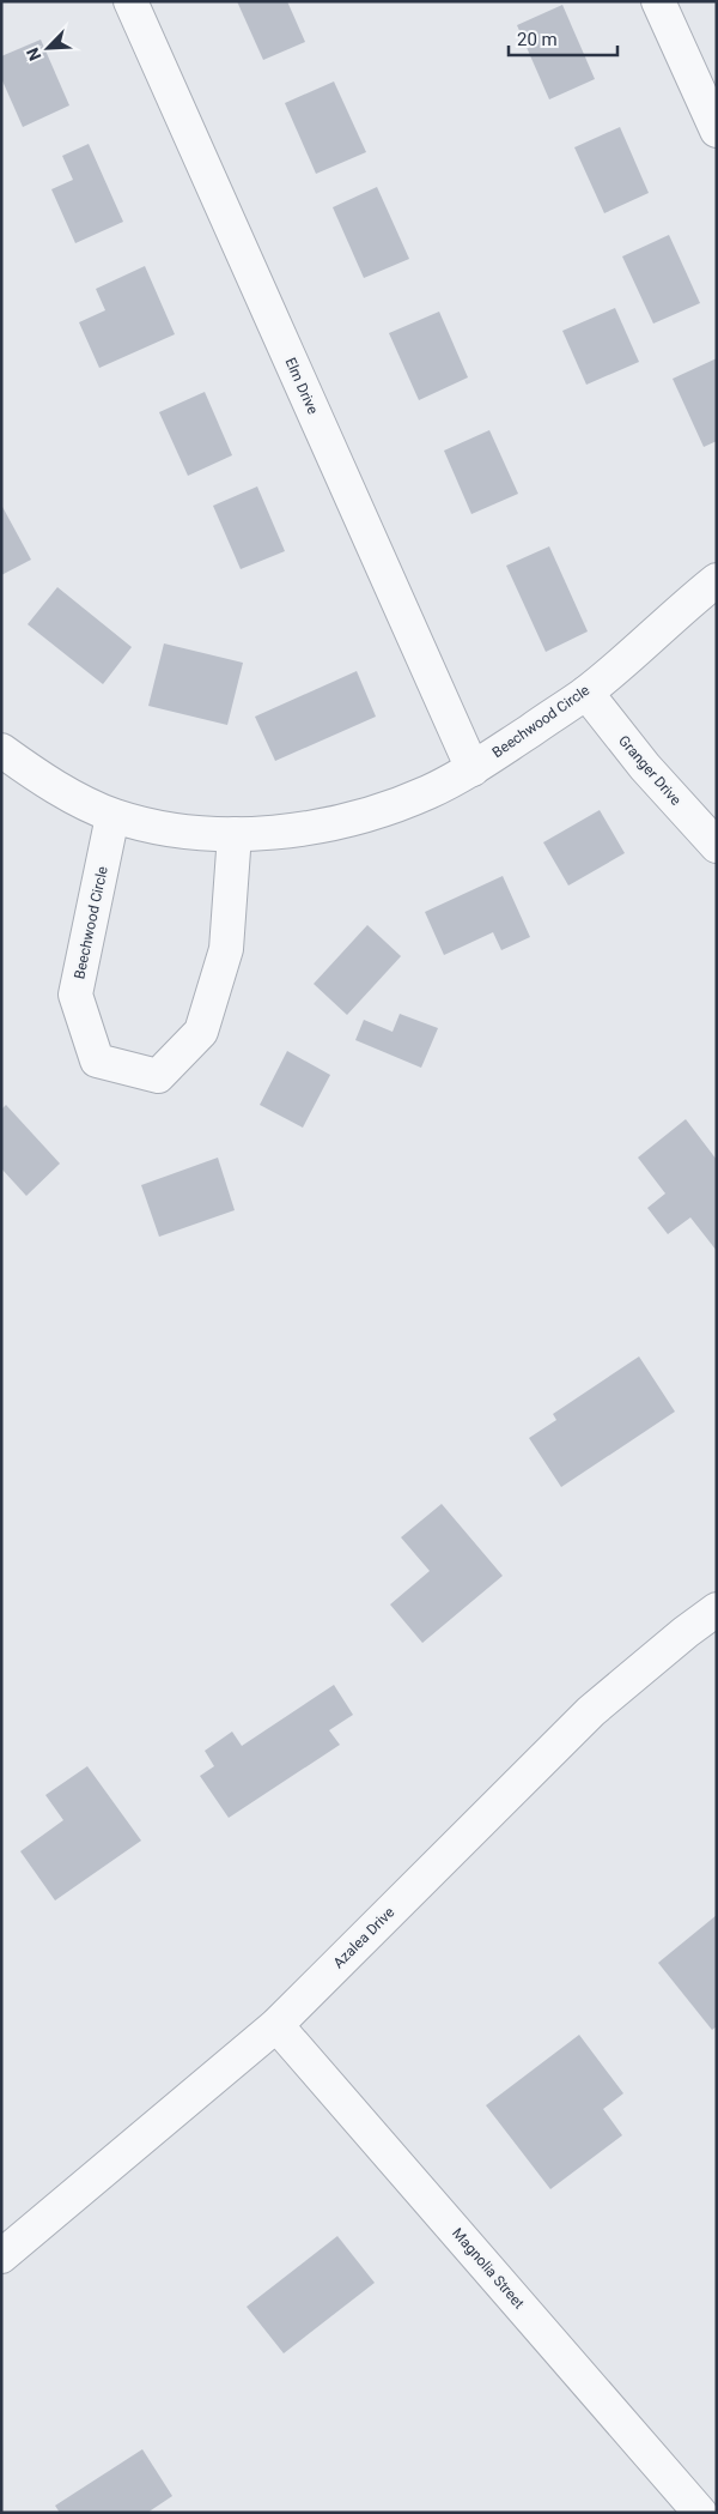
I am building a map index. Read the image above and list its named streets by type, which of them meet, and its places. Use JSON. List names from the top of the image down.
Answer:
{
  "streets": {
    "street": [
      "Elm Drive",
      "Beechwood Circle",
      "Granger Drive",
      "Azalea Drive",
      "Magnolia Street"
    ]
  },
  "crossings": [
    ["Elm Drive", "Beechwood Circle"],
    ["Beechwood Circle", "Granger Drive"],
    ["Azalea Drive", "Magnolia Street"]
  ],
  "scale_bar": "20 m",
  "north": "bottom left"
}
